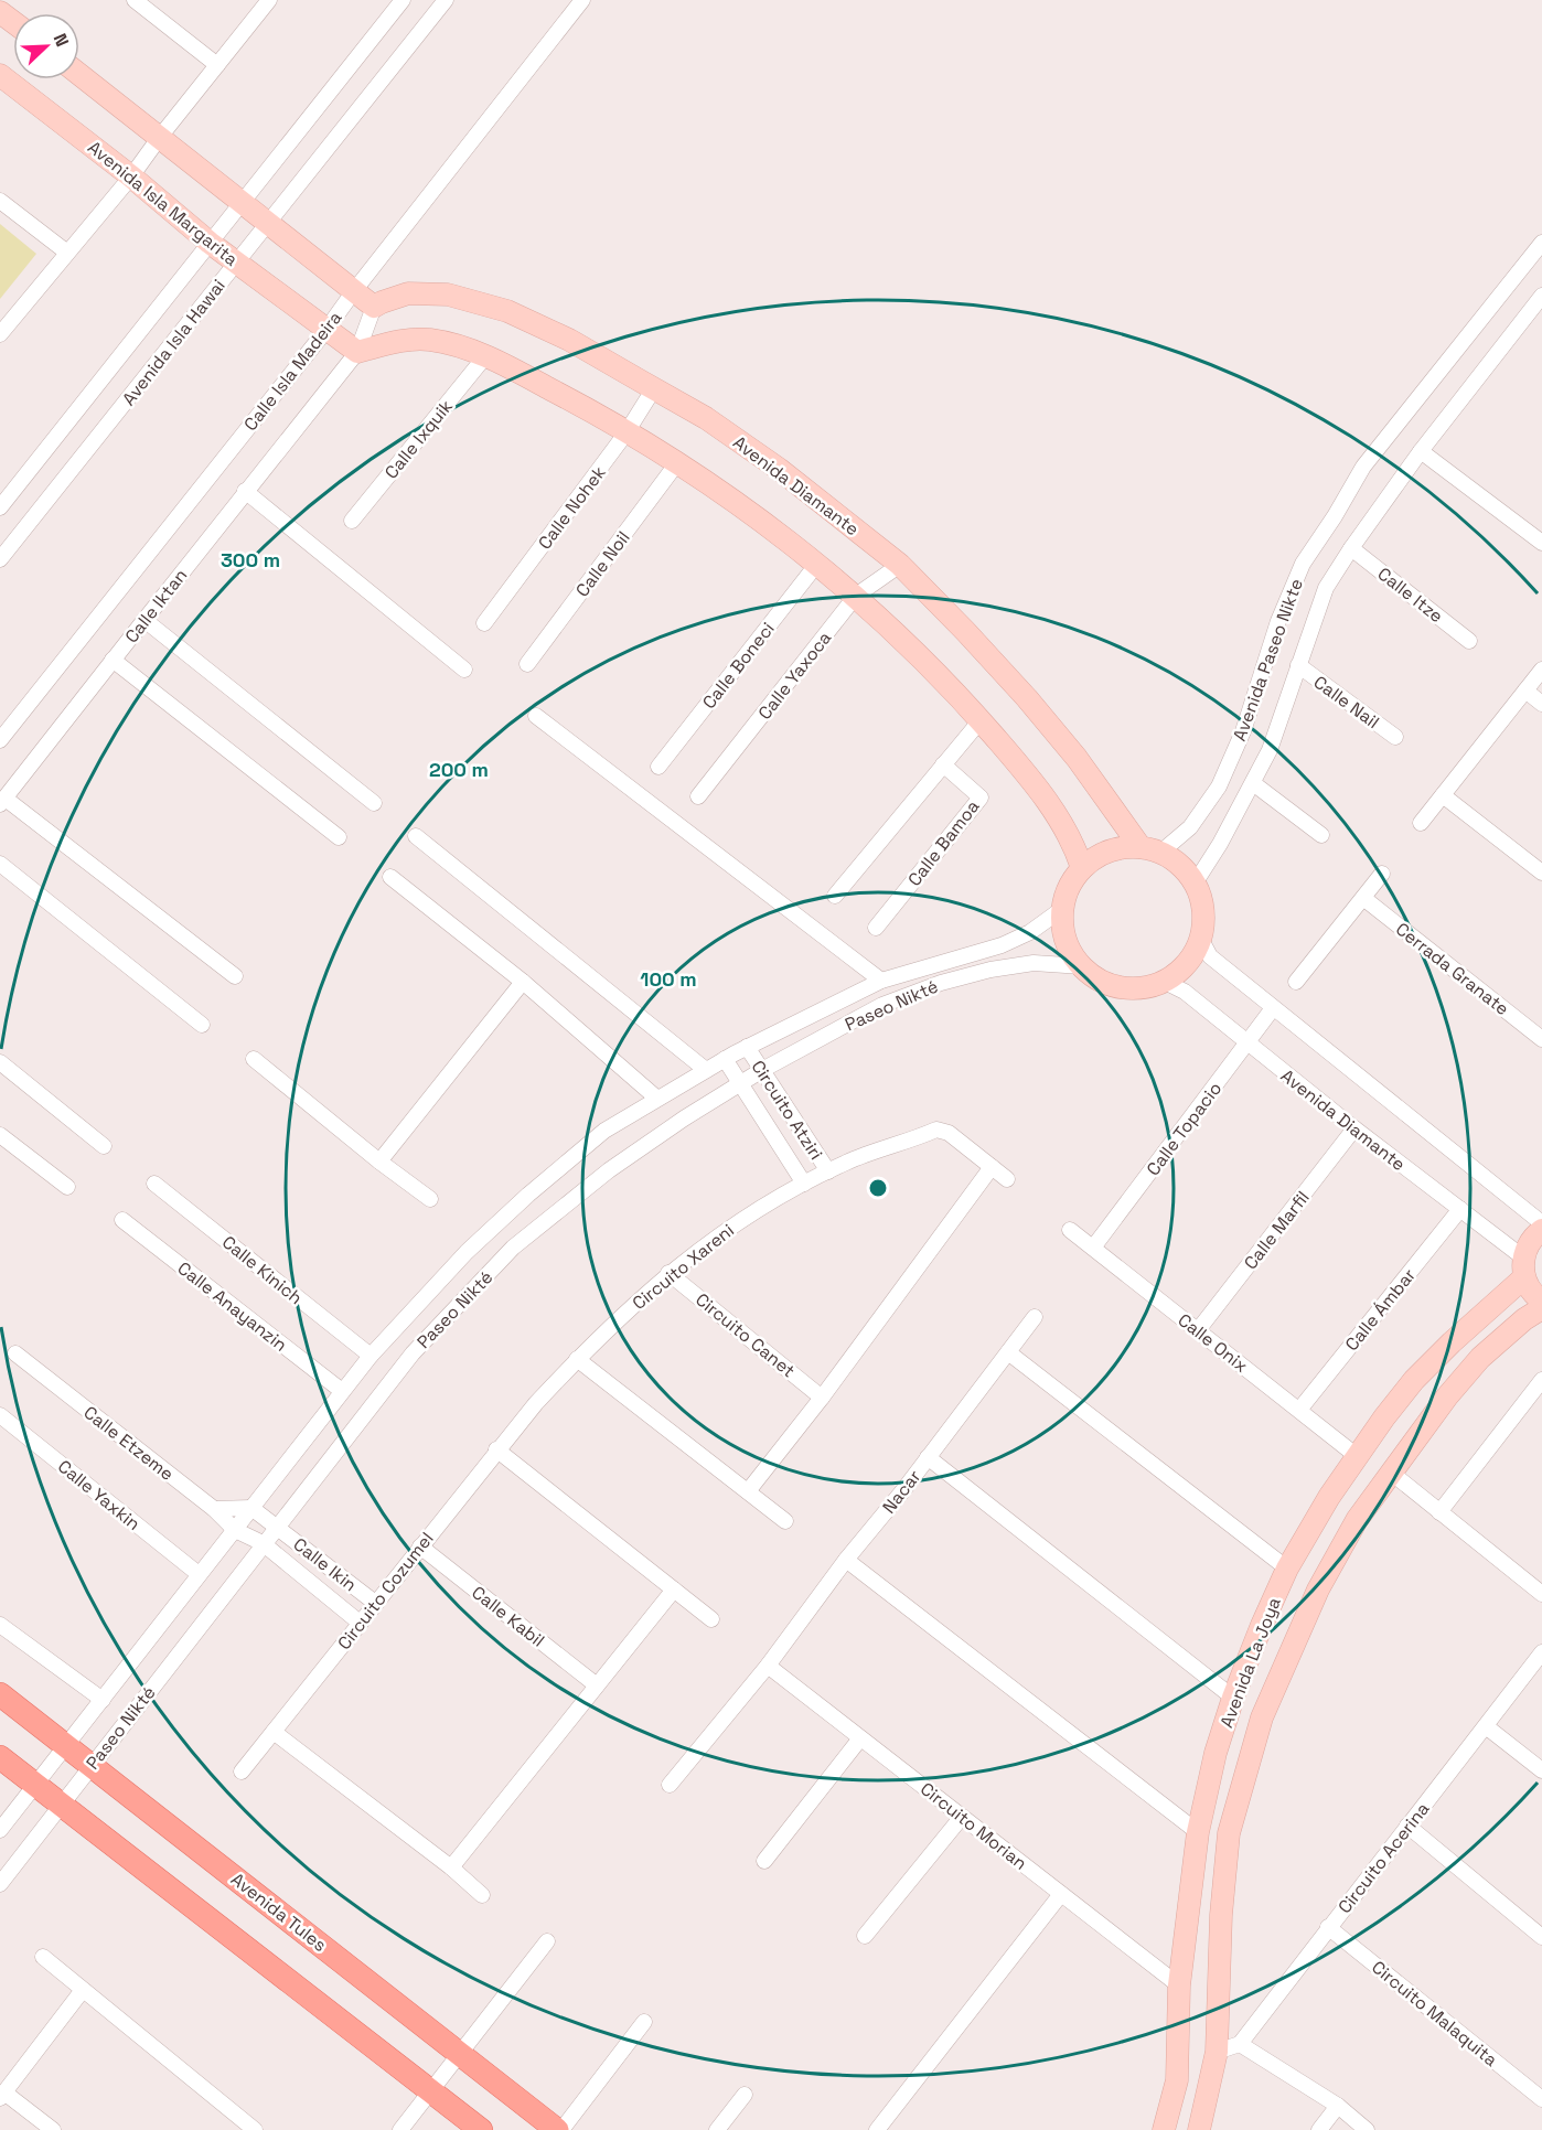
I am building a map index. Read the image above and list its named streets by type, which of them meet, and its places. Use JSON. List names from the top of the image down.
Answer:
{
  "streets": {
    "main road": ["Avenida Tules"],
    "street": [
      "Avenida Isla Margarita",
      "Avenida Isla Hawai",
      "Calle Isla Madeira",
      "Calle Ixquik",
      "Avenida Diamante",
      "Calle Nohek",
      "Calle Noil",
      "Calle Itze",
      "Calle Iktan",
      "Avenida Paseo Nikte",
      "Calle Boneci",
      "Calle Yaxoca",
      "Calle Nail",
      "Calle Bamoa",
      "Cerrada Granate",
      "Paseo Nikté",
      "Circuito Atziri",
      "Calle Topacio",
      "Calle Marfil",
      "Circuito Xareni",
      "Calle Kinich",
      "Calle Anayanzin",
      "Calle Ámbar",
      "Circuito Canet",
      "Calle Onix",
      "Calle Etzeme",
      "Nacar",
      "Calle Yaxkin",
      "Calle Ikin",
      "Circuito Cozumel",
      "Calle Kabil",
      "Avenida La Joya",
      "Circuito Morian",
      "Circuito Acerina",
      "Circuito Malaquita"
    ]
  },
  "crossings": [
    ["Avenida Isla Margarita", "Avenida Isla Hawai"],
    ["Avenida Isla Margarita", "Calle Isla Madeira"],
    ["Avenida Diamante", "Calle Nohek"],
    ["Avenida Diamante", "Calle Iktan"],
    ["Avenida Diamante", "Avenida Paseo Nikte"],
    ["Avenida Diamante", "Calle Yaxoca"],
    ["Avenida Diamante", "Paseo Nikté"],
    ["Avenida Diamante", "Calle Topacio"],
    ["Avenida Diamante", "Calle Marfil"],
    ["Avenida Diamante", "Calle Ámbar"],
    ["Avenida Diamante", "Avenida La Joya"],
    ["Calle Itze", "Avenida Paseo Nikte"],
    ["Avenida Paseo Nikte", "Calle Nail"],
    ["Avenida Paseo Nikte", "Paseo Nikté"],
    ["Paseo Nikté", "Circuito Atziri"],
    ["Paseo Nikté", "Calle Kinich"],
    ["Paseo Nikté", "Calle Anayanzin"],
    ["Paseo Nikté", "Calle Yaxkin"],
    ["Paseo Nikté", "Calle Ikin"],
    ["Paseo Nikté", "Avenida Tules"],
    ["Circuito Atziri", "Circuito Xareni"],
    ["Calle Topacio", "Calle Onix"],
    ["Calle Marfil", "Calle Onix"],
    ["Circuito Xareni", "Circuito Canet"],
    ["Circuito Xareni", "Circuito Cozumel"],
    ["Calle Ámbar", "Calle Onix"],
    ["Calle Onix", "Avenida La Joya"],
    ["Nacar", "Circuito Morian"],
    ["Calle Ikin", "Circuito Cozumel"],
    ["Circuito Cozumel", "Calle Kabil"],
    ["Avenida La Joya", "Circuito Morian"],
    ["Circuito Acerina", "Circuito Malaquita"]
  ],
  "north": "top right",
  "rings": ["300 m", "200 m", "100 m"]
}
